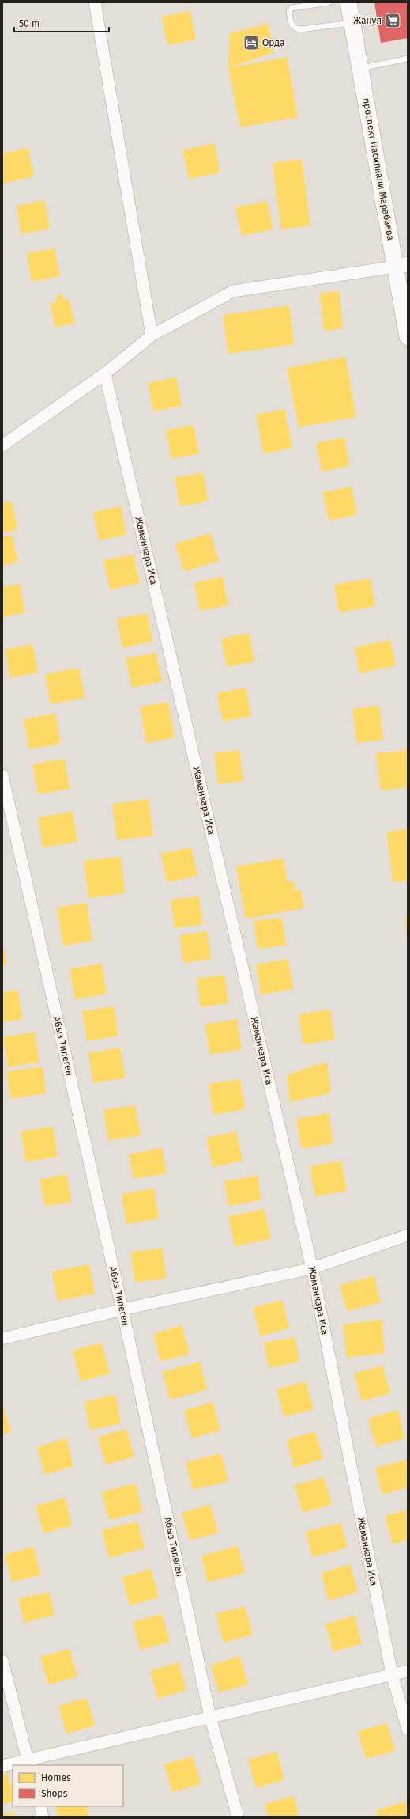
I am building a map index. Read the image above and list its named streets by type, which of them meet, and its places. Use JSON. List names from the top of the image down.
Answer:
{
  "streets": {
    "main road": ["проспект Насипкали Марабаева"],
    "street": ["Жаманкара Иса", "Абыз Тилеген"]
  },
  "places": {
    "supermarket": ["Жануя"],
    "hotel": ["Орда"]
  },
  "legend": ["Homes", "Shops"],
  "scale_bar": "50 m"
}
